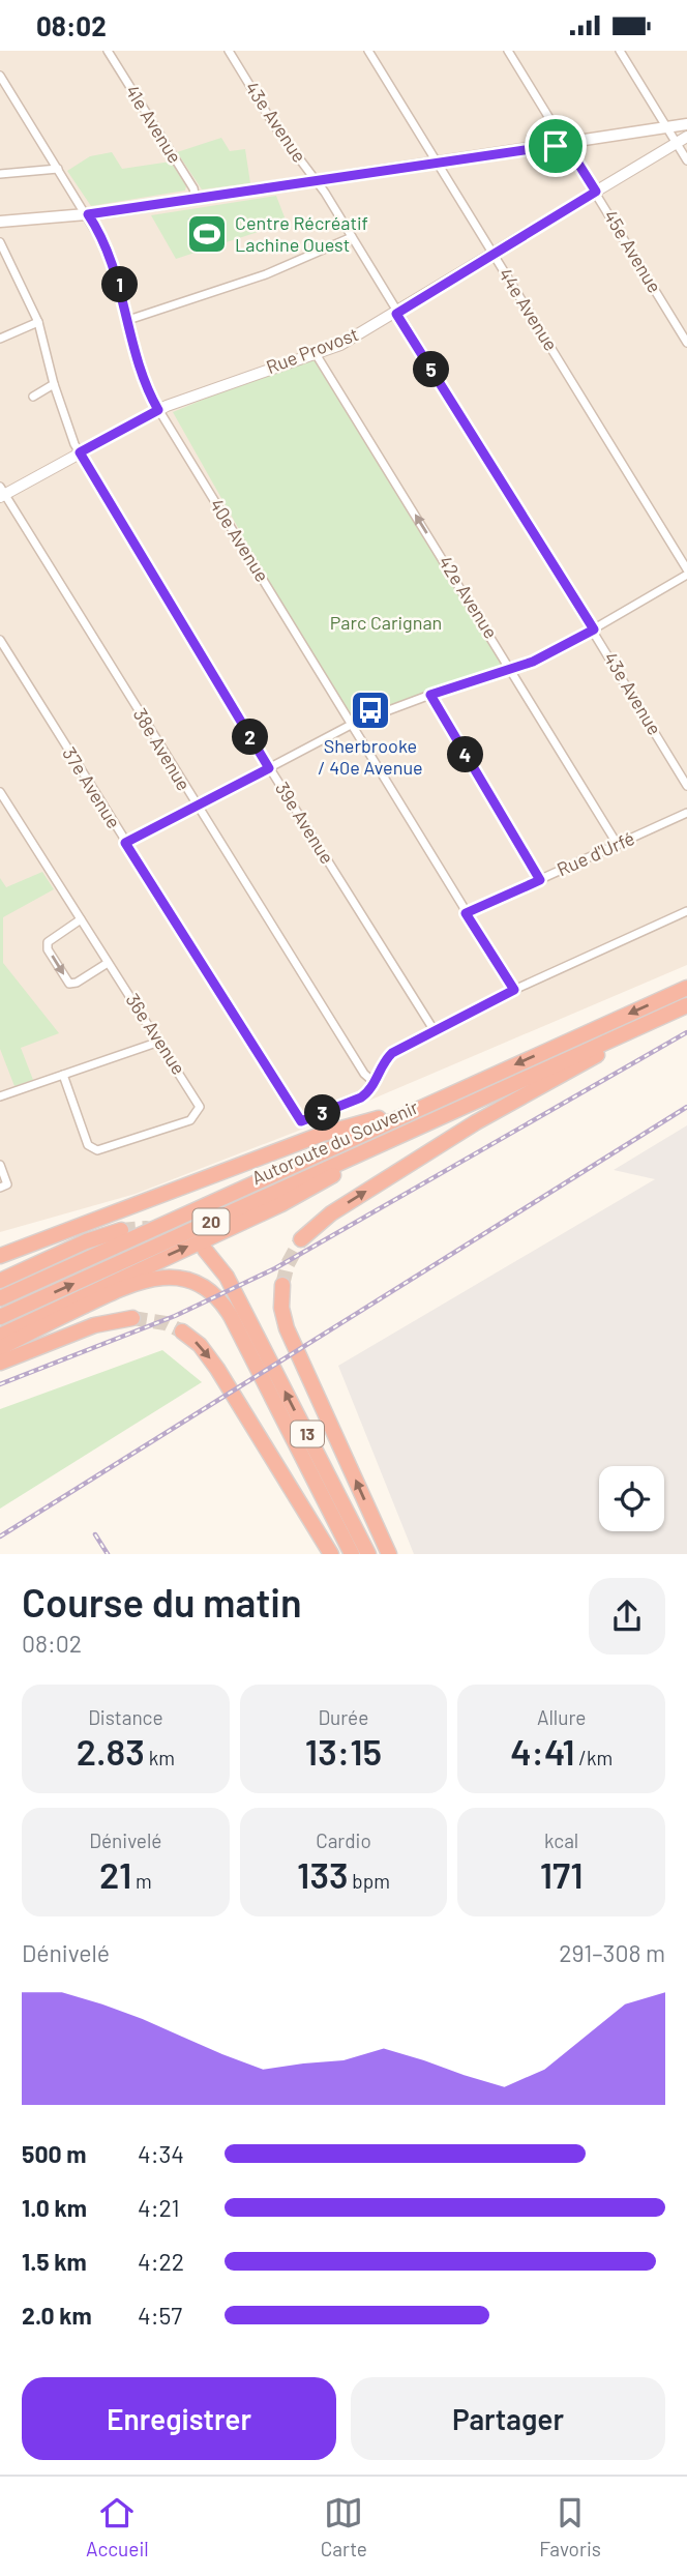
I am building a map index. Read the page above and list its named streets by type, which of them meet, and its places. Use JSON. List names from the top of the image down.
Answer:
{
  "streets": {
    "highway": ["Autoroute du Souvenir", "20", "13"],
    "street": [
      "43e Avenue",
      "41e Avenue",
      "45e Avenue",
      "44e Avenue",
      "Rue Provost",
      "40e Avenue",
      "42e Avenue",
      "38e Avenue",
      "37e Avenue",
      "39e Avenue",
      "Rue d'Urfé",
      "36e Avenue"
    ]
  },
  "crossings": [
    ["43e Avenue", "Rue Provost"],
    ["45e Avenue", "Rue Provost"],
    ["44e Avenue", "Rue Provost"],
    ["Rue Provost", "40e Avenue"],
    ["Rue Provost", "42e Avenue"],
    ["Rue Provost", "38e Avenue"],
    ["Rue Provost", "39e Avenue"],
    ["40e Avenue", "Rue d'Urfé"],
    ["42e Avenue", "Rue d'Urfé"],
    ["38e Avenue", "37e Avenue"]
  ],
  "one_way": ["42e Avenue"],
  "parks": ["Parc Carignan"],
  "places": {
    "sports": ["Centre Récréatif Lachine Ouest"],
    "bus stop": ["Sherbrooke / 40e Avenue"]
  },
  "page": {
    "status": "08:02",
    "pins": [
      "1",
      "5",
      "2",
      "4",
      "3"
    ],
    "heading": ["Course du matin", "08:02"],
    "stats": [
      ["Distance", "2.83 km"],
      ["Durée", "13:15"],
      ["Allure", "4:41 /km"],
      ["Dénivelé", "21 m"],
      ["Cardio", "133 bpm"],
      ["kcal", "171"]
    ],
    "chart": ["Dénivelé", "291–308 m"],
    "list": [
      {
        "name": "500 m",
        "note": "4:34"
      },
      {
        "name": "1.0 km",
        "note": "4:21"
      },
      {
        "name": "1.5 km",
        "note": "4:22"
      },
      {
        "name": "2.0 km",
        "note": "4:57"
      }
    ],
    "buttons": ["Enregistrer", "Partager"],
    "tabs": ["Accueil", "Carte", "Favoris"]
  }
}
